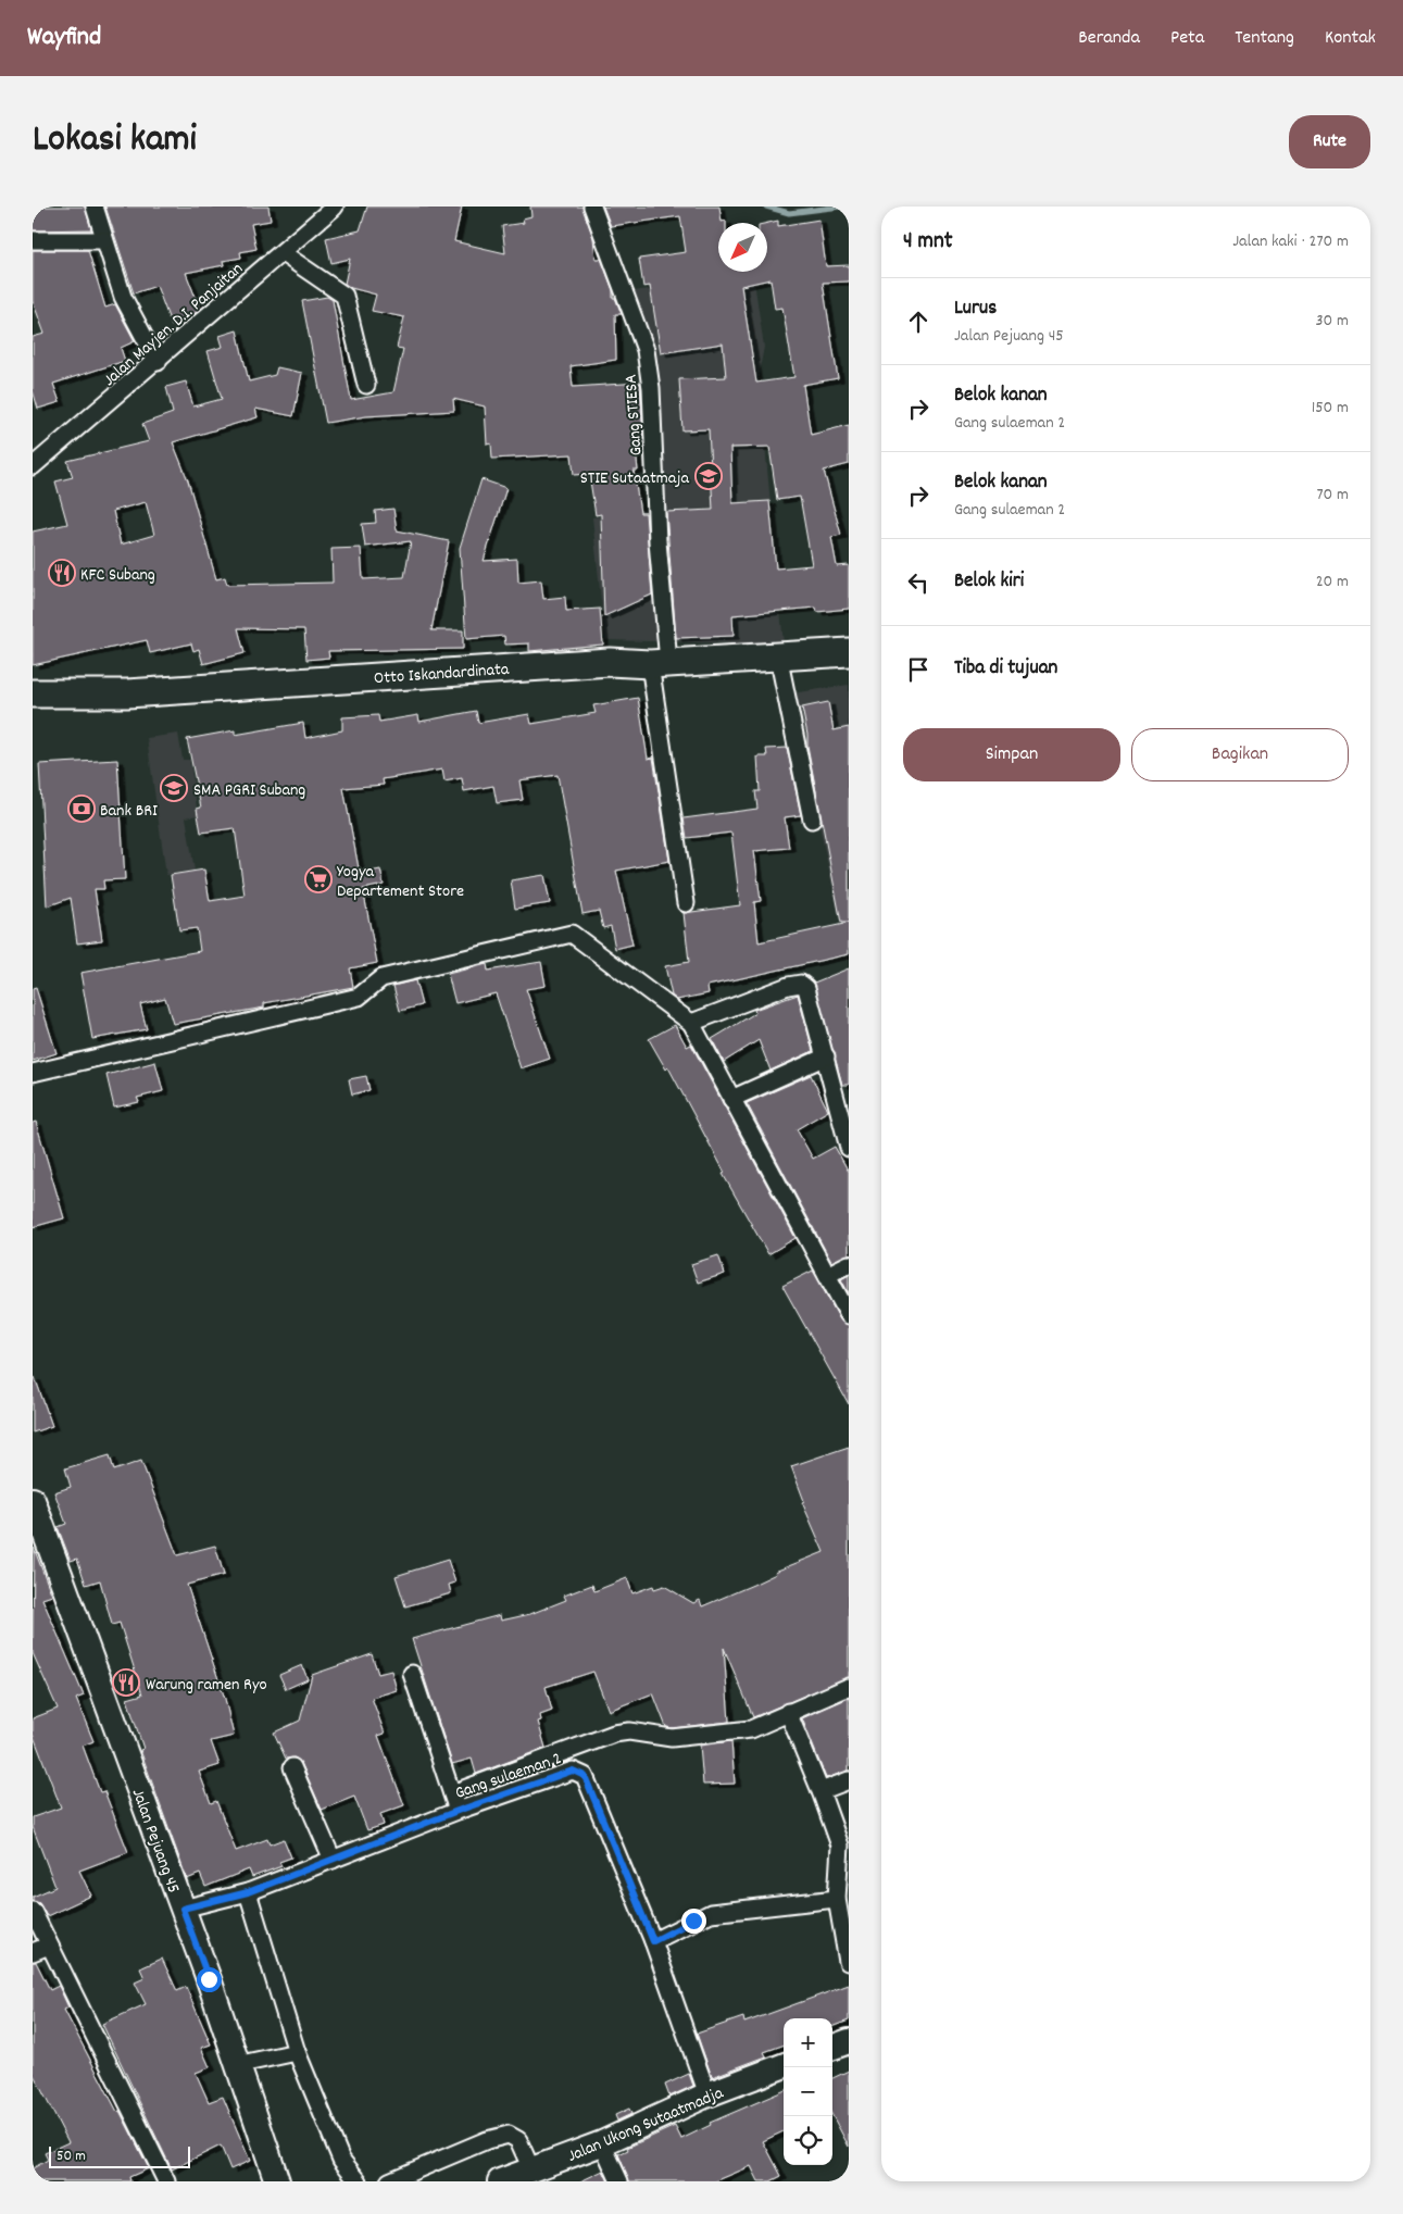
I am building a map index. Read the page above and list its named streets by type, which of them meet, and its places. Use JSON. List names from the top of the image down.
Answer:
{
  "streets": {
    "main road": ["Otto Iskandardinata"],
    "street": [
      "Jalan Mayjen. D.I. Panjaitan",
      "Gang STIESA",
      "Gang sulaeman 2",
      "Jalan Pejuang 45",
      "Jalan Ukong Sutaatmadja"
    ]
  },
  "crossings": [
    ["Gang STIESA", "Otto Iskandardinata"],
    ["Gang sulaeman 2", "Jalan Pejuang 45"],
    ["Gang sulaeman 2", "Jalan Ukong Sutaatmadja"]
  ],
  "places": {
    "school or university": ["STIE Sutaatmaja", "SMA PGRI Subang"],
    "restaurant": ["KFC Subang", "Warung ramen Ryo"],
    "bank": ["Bank BRI"],
    "supermarket": ["Yogya Departement Store"]
  },
  "scale_bar": "50 m",
  "north": "bottom left",
  "page": {
    "header": "Wayfind",
    "nav": [
      "Beranda",
      "Peta",
      "Tentang",
      "Kontak"
    ],
    "title": "Lokasi kami",
    "buttons": [
      "Rute",
      ["Simpan", "Bagikan"]
    ],
    "heading": ["4 mnt", "Jalan kaki · 270 m"],
    "list": [
      ["Lurus", "Jalan Pejuang 45", "30 m"],
      ["Belok kanan", "Gang sulaeman 2", "150 m"],
      ["Belok kanan", "Gang sulaeman 2", "70 m"],
      ["Belok kiri", "20 m"],
      "Tiba di tujuan"
    ],
    "map_buttons": ["+", "−"],
    "scale": "50 m"
  }
}
